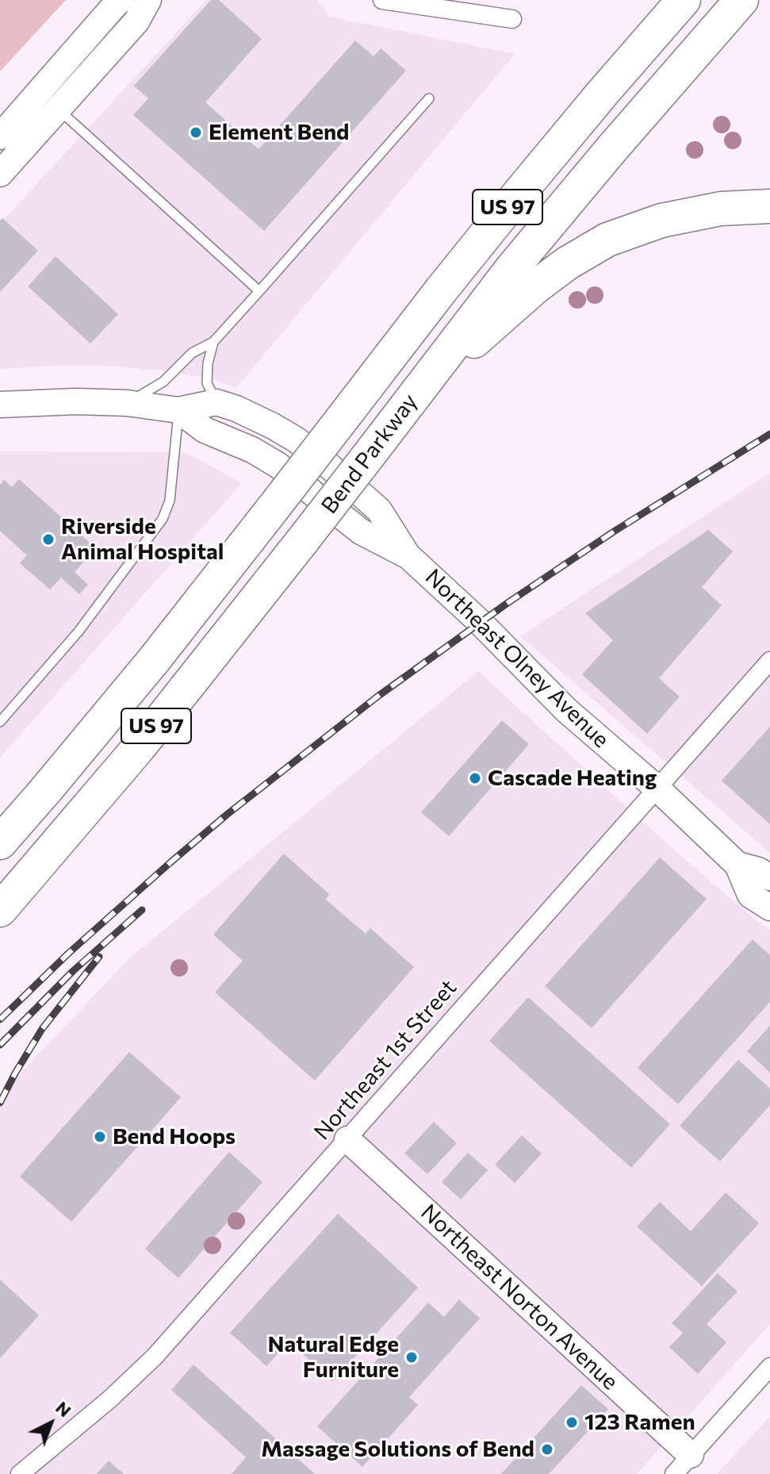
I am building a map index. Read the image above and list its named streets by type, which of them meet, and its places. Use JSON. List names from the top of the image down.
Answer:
{
  "streets": {
    "highway": ["US 97", "Bend Parkway"],
    "main road": ["Northeast Olney Avenue", "Northeast Norton Avenue"],
    "street": ["Northeast 1st Street"]
  },
  "crossings": [
    ["Northeast Olney Avenue", "Northeast 1st Street"],
    ["Northeast 1st Street", "Northeast Norton Avenue"]
  ],
  "places": [
    "Element Bend",
    "Riverside Animal Hospital",
    "Cascade Heating",
    "Bend Hoops",
    "Natural Edge Furniture",
    "123 Ramen",
    "Massage Solutions of Bend"
  ],
  "north": "top right"
}
